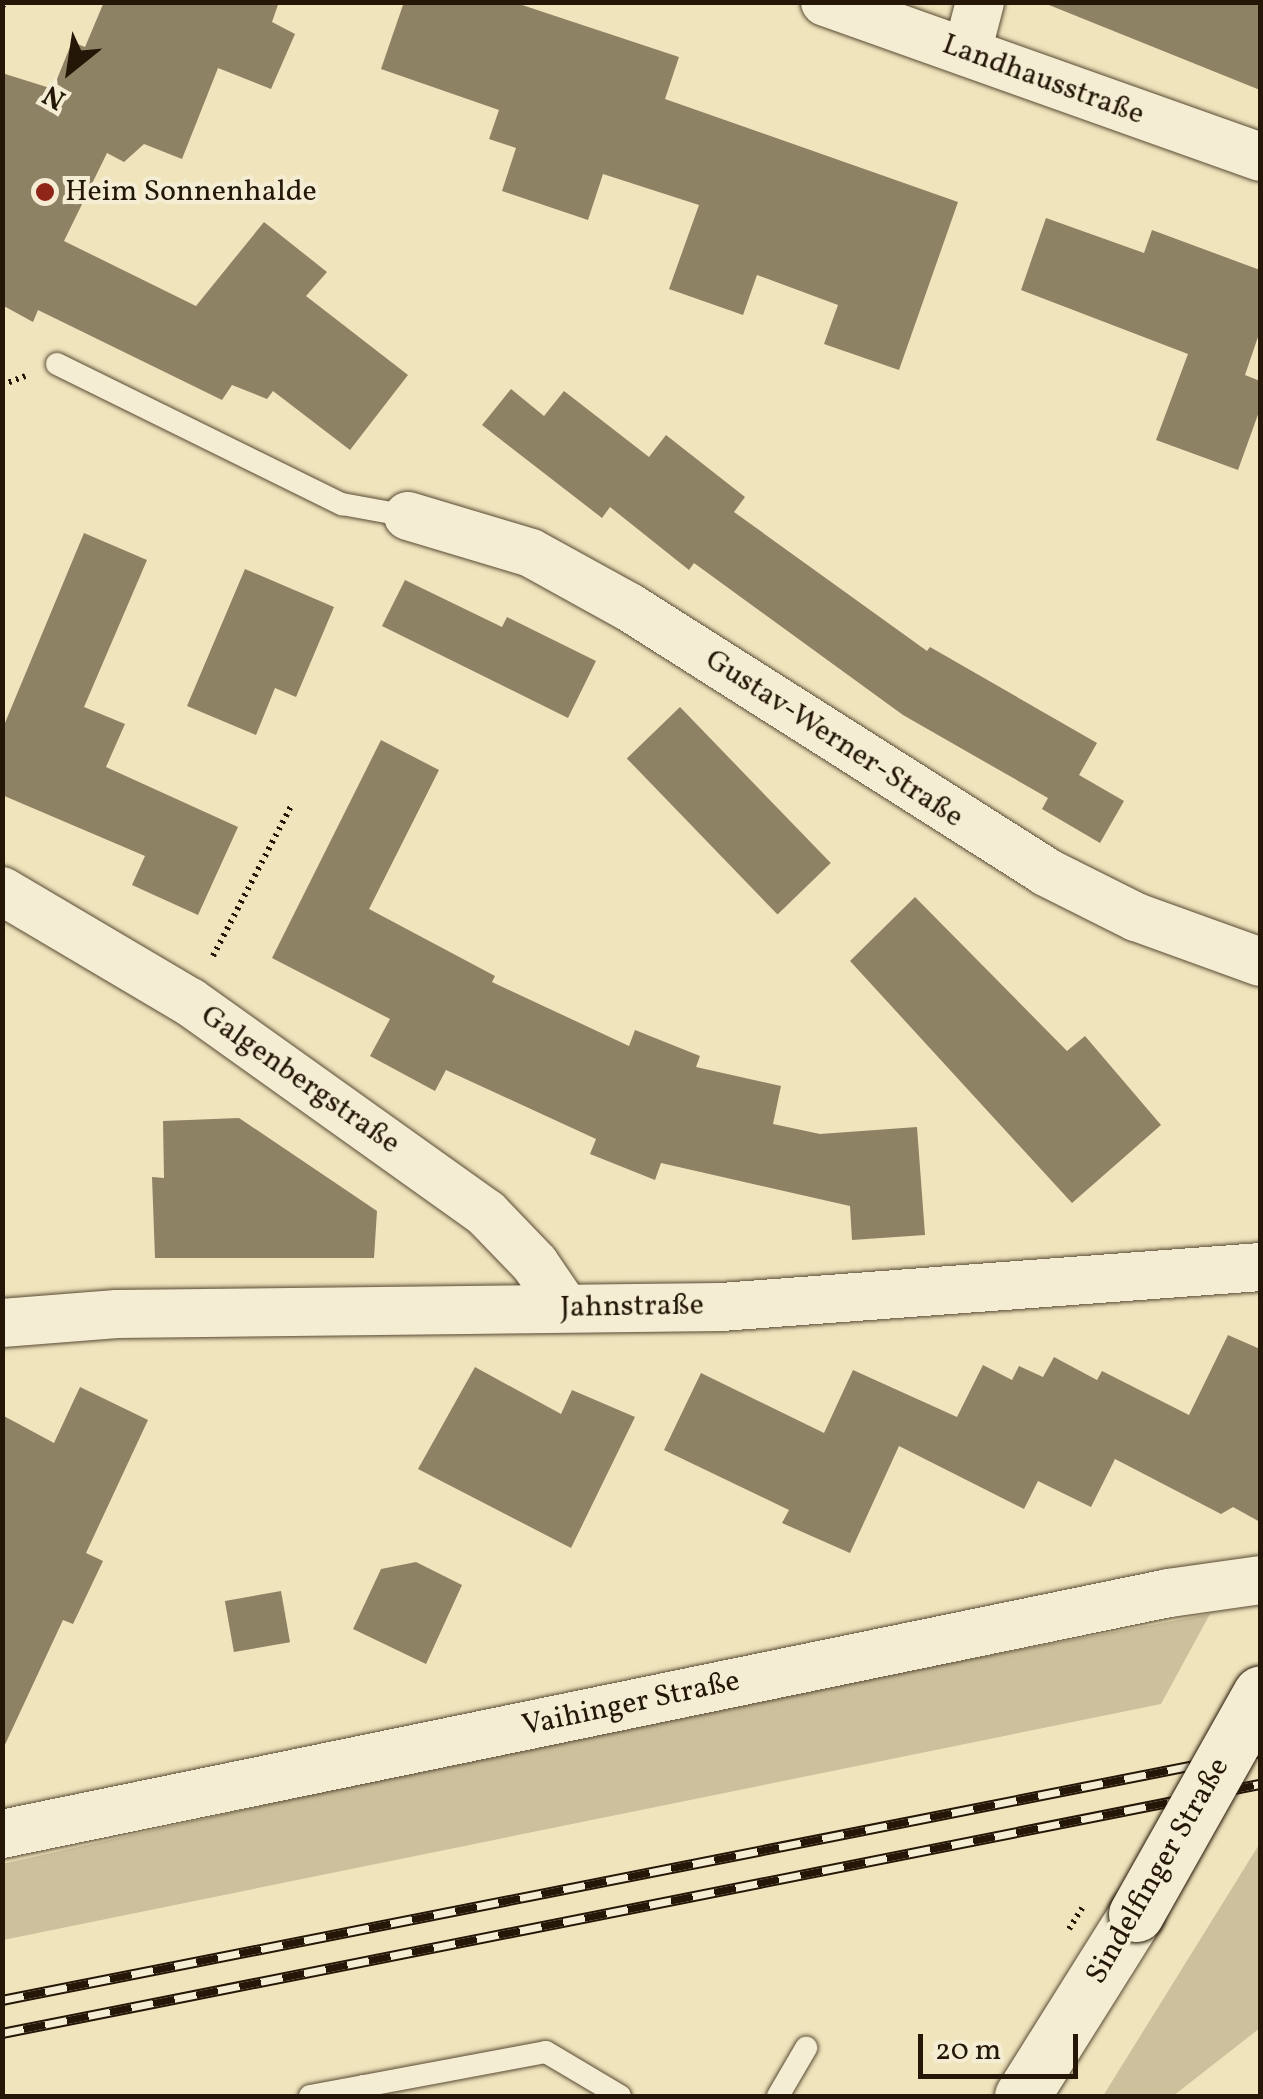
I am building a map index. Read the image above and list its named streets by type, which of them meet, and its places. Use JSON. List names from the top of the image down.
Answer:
{
  "streets": {
    "main road": ["Sindelfinger Straße"],
    "street": [
      "Landhausstraße",
      "Gustav-Werner-Straße",
      "Galgenbergstraße",
      "Jahnstraße",
      "Vaihinger Straße"
    ]
  },
  "crossings": [
    ["Galgenbergstraße", "Jahnstraße"]
  ],
  "places": ["Heim Sonnenhalde"],
  "scale_bar": "20 m",
  "north": "bottom left"
}
